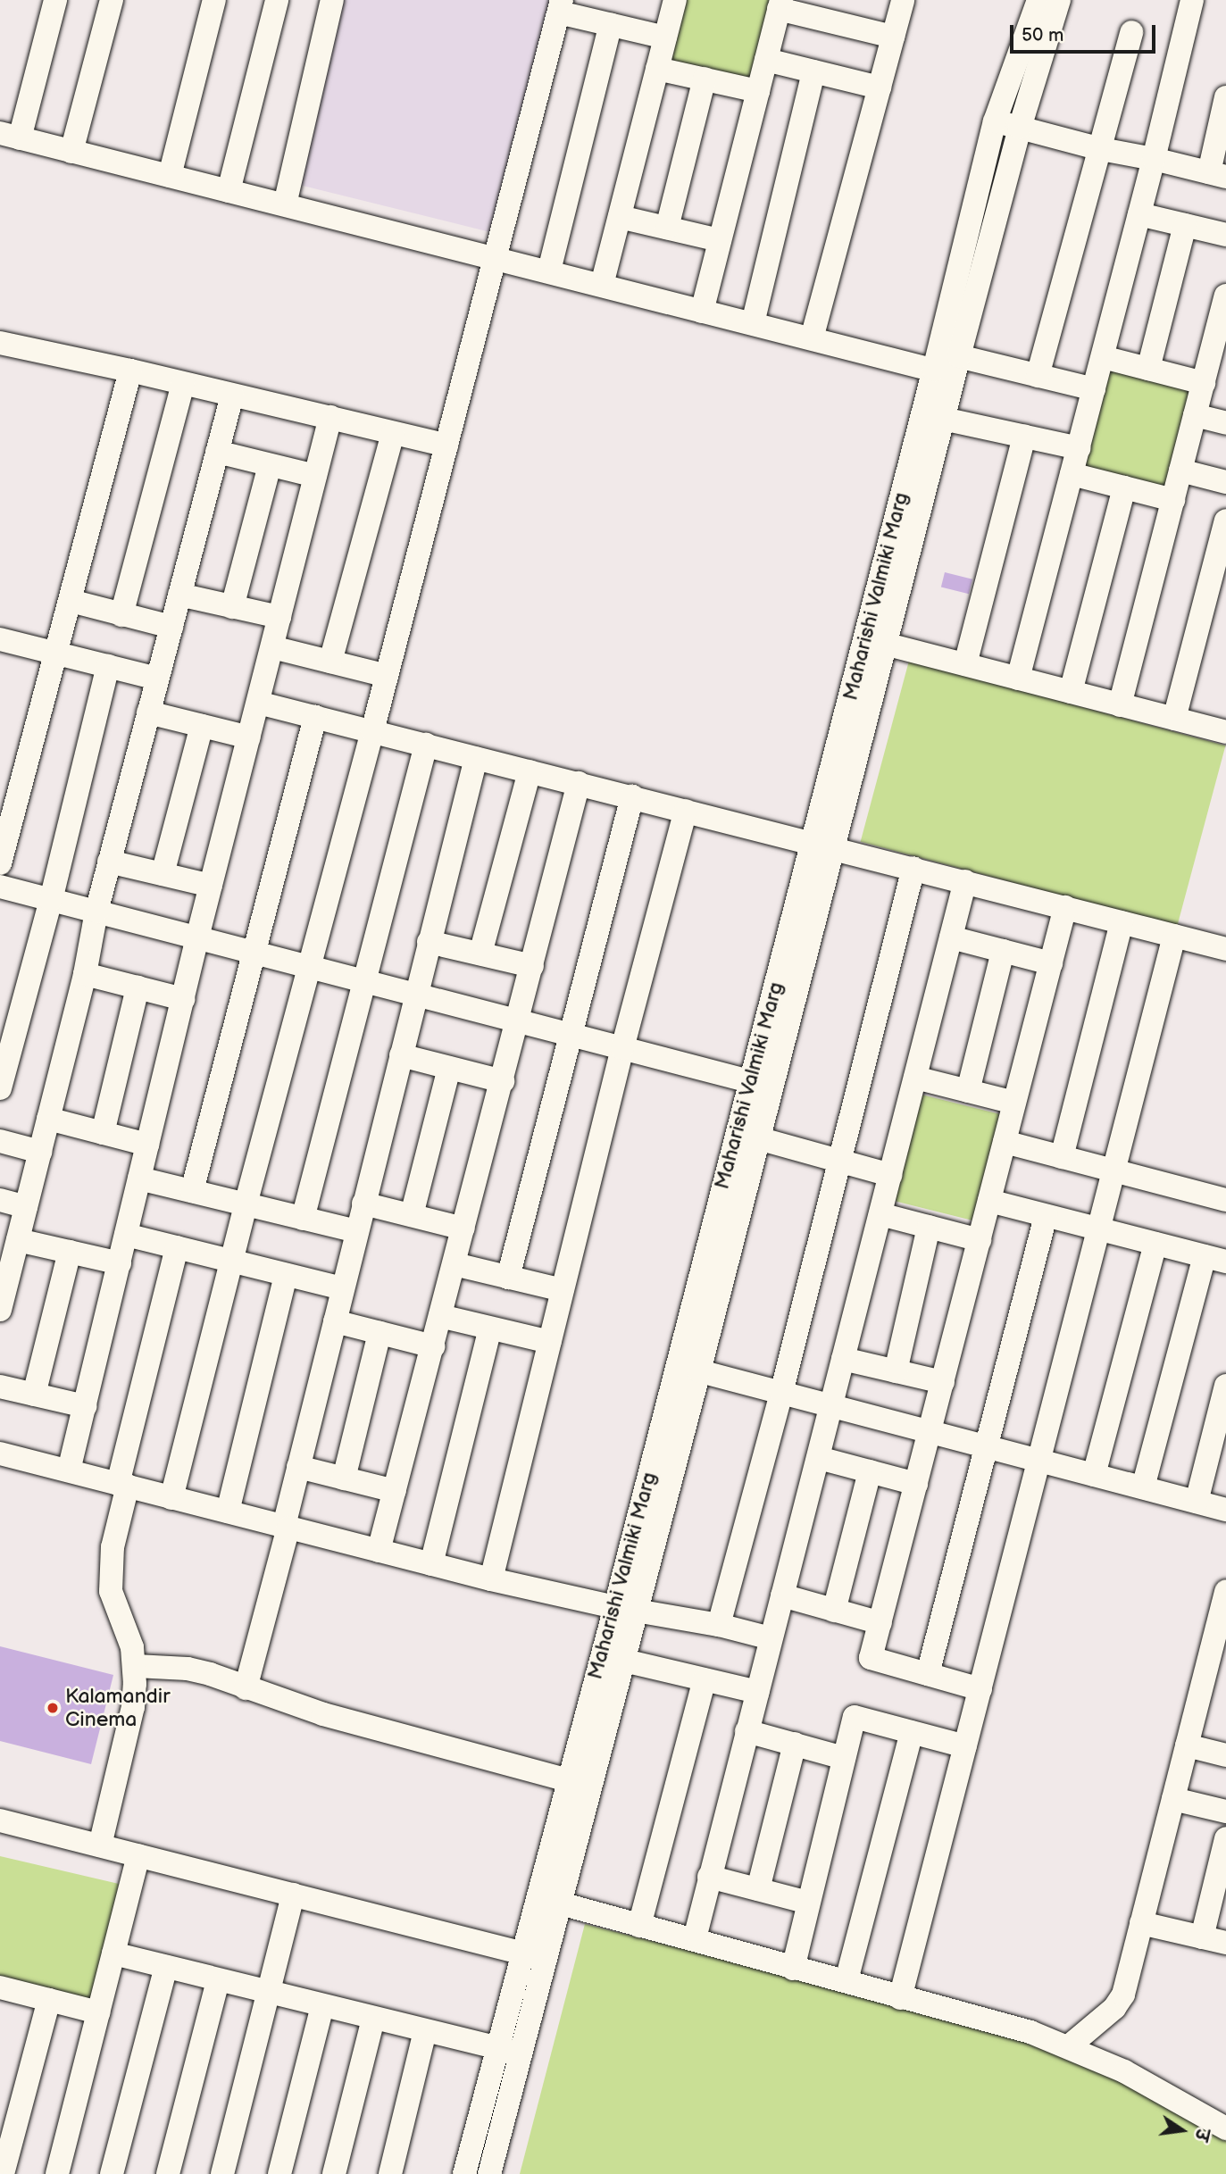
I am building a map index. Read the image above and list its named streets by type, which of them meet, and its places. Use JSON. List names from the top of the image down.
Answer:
{
  "streets": {
    "street": ["Maharishi Valmiki Marg"]
  },
  "places": ["Kalamandir Cinema"],
  "scale_bar": "50 m",
  "north": "right"
}
